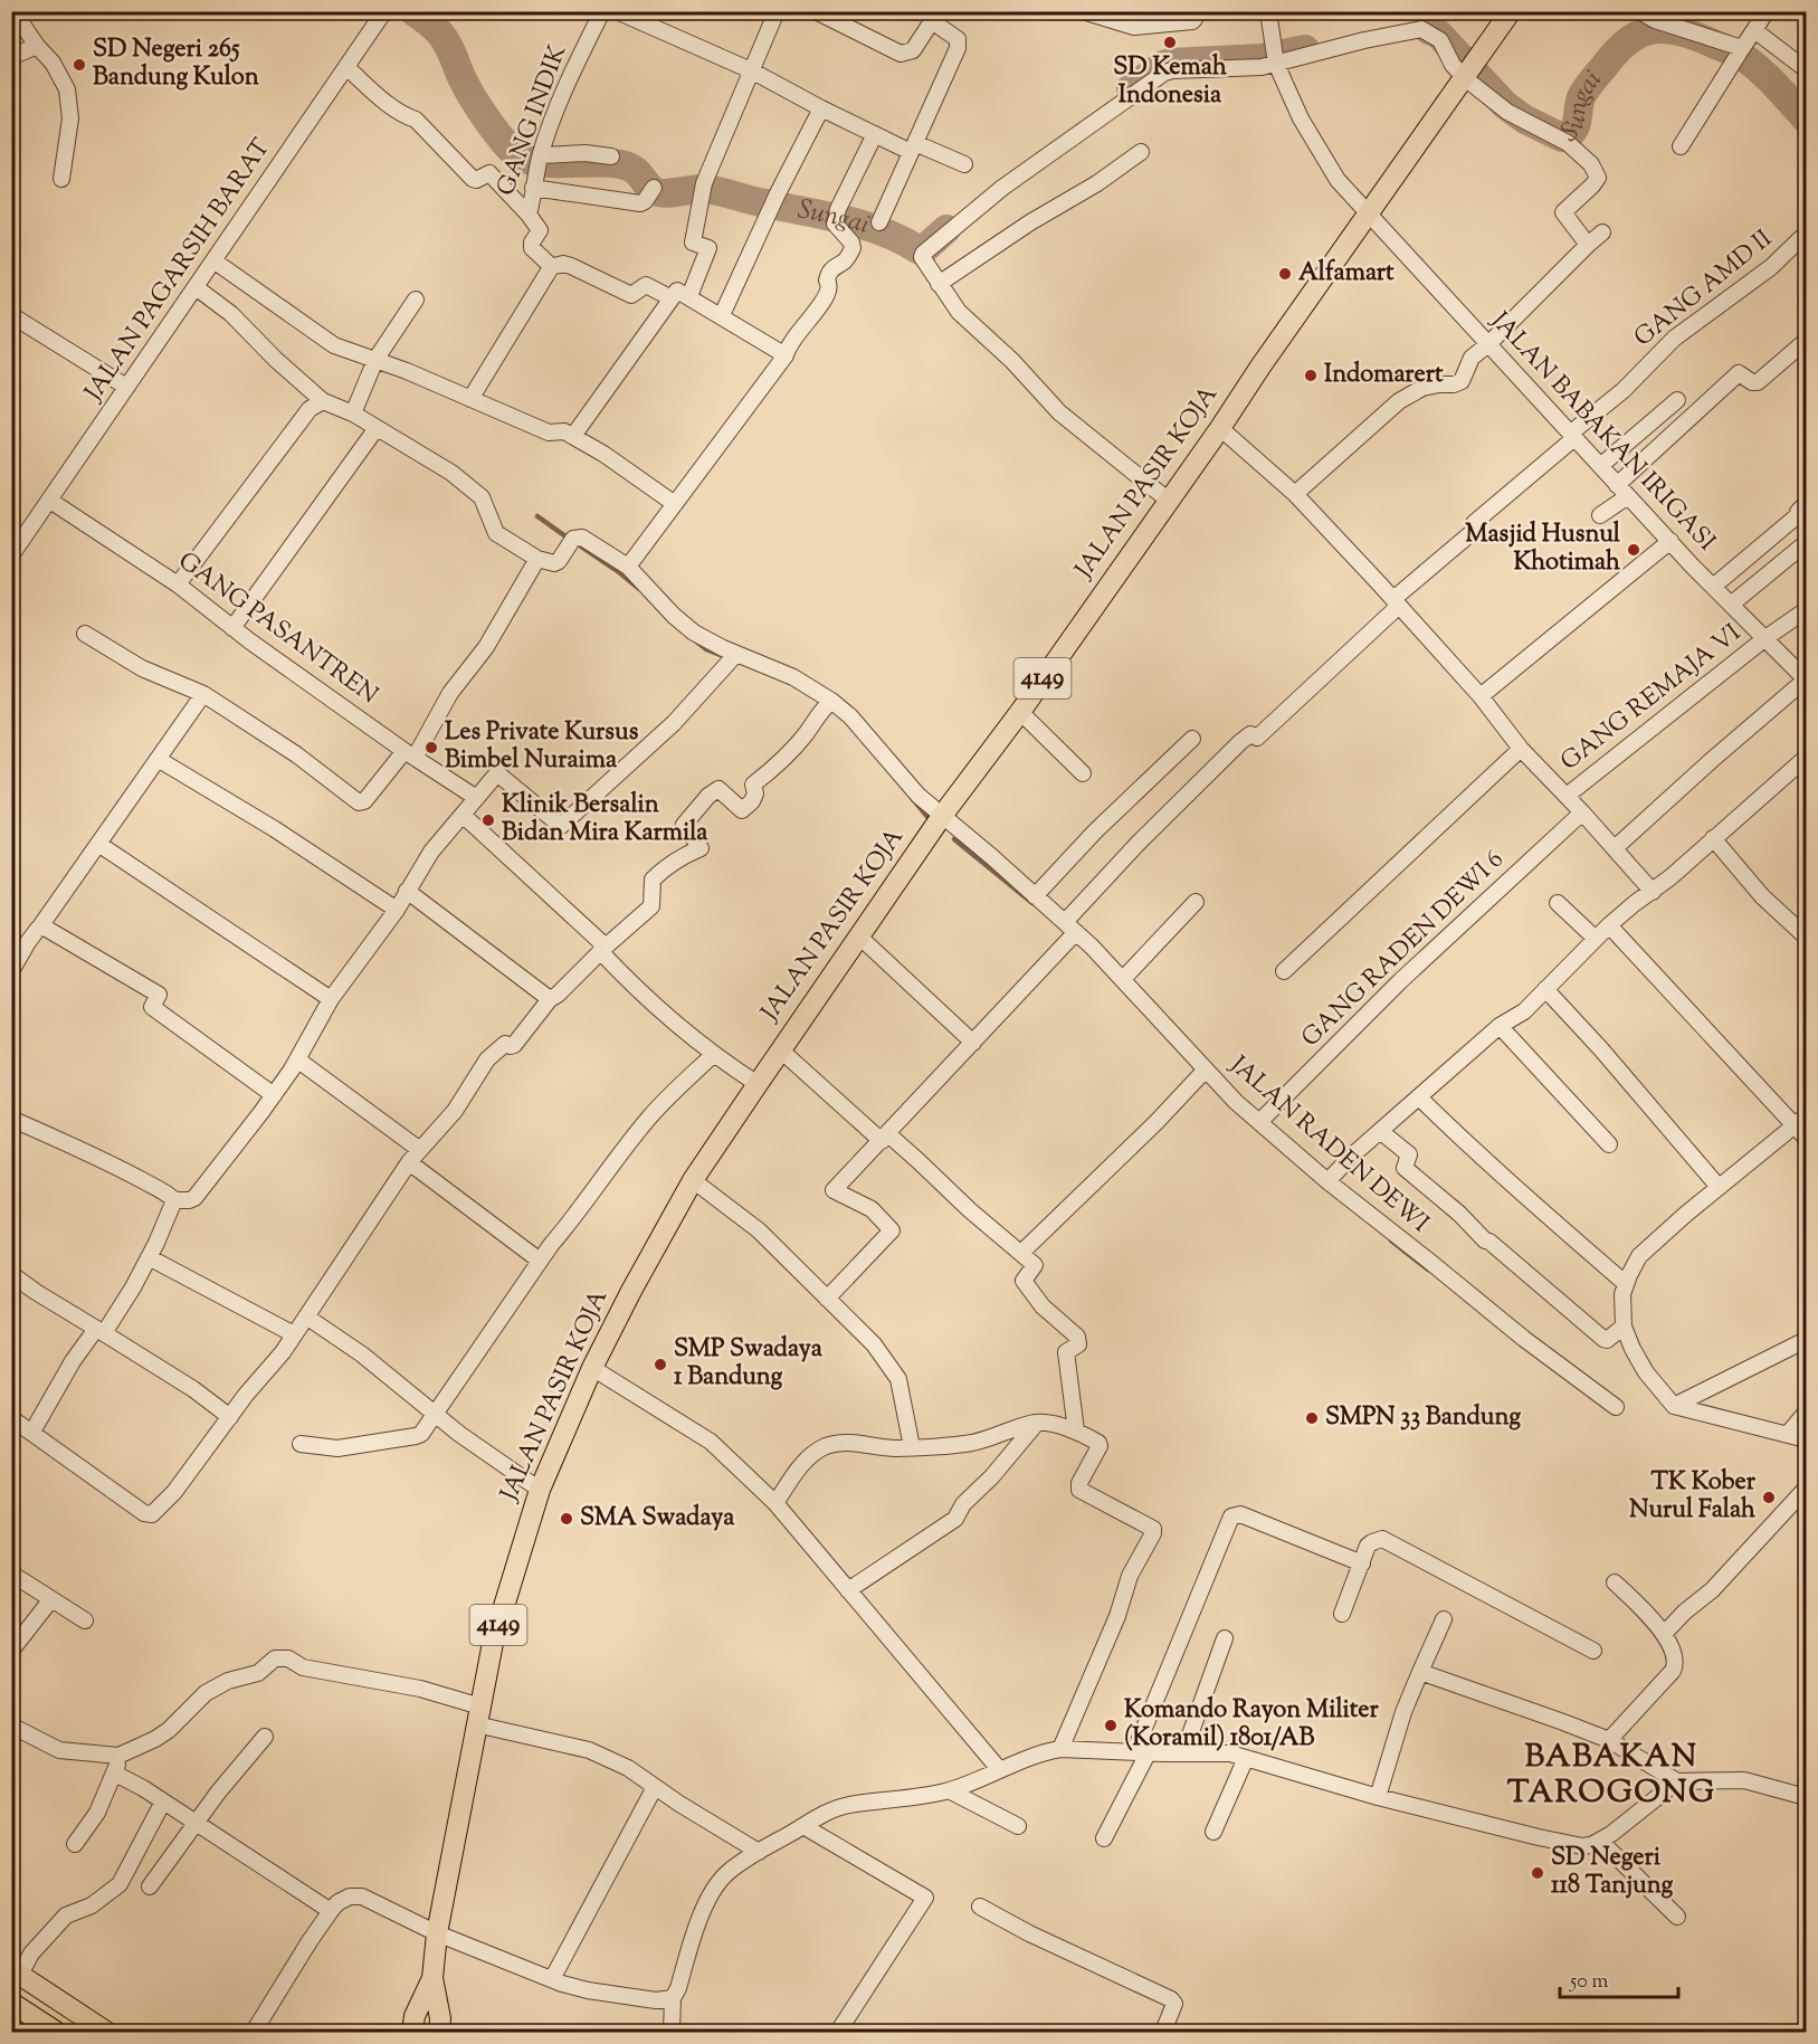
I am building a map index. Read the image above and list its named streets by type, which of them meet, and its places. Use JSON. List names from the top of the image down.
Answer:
{
  "streets": {
    "main road": ["JALAN PASIR KOJA", "4149"],
    "street": [
      "GANG INDIK",
      "JALAN PAGARSIH BARAT",
      "GANG AMD II",
      "JALAN BABAKAN IRIGASI",
      "GANG PASANTREN",
      "GANG REMAJA VI",
      "GANG RADEN DEWI 6",
      "JALAN RADEN DEWI"
    ]
  },
  "crossings": [
    ["GANG INDIK", "JALAN PAGARSIH BARAT"],
    ["JALAN PAGARSIH BARAT", "GANG PASANTREN"],
    ["GANG AMD II", "JALAN BABAKAN IRIGASI"],
    ["GANG AMD II", "JALAN RADEN DEWI"],
    ["JALAN BABAKAN IRIGASI", "JALAN PASIR KOJA"],
    ["JALAN BABAKAN IRIGASI", "GANG REMAJA VI"],
    ["JALAN PASIR KOJA", "JALAN RADEN DEWI"],
    ["GANG RADEN DEWI 6", "JALAN RADEN DEWI"]
  ],
  "districts": ["BABAKAN TAROGONG"],
  "water": ["Sungai"],
  "places": [
    "SD Kemah Indonesia",
    "SD Negeri 265 Bandung Kulon",
    "Alfamart",
    "Indomarert",
    "Masjid Husnul Khotimah",
    "Les Private Kursus Bimbel Nuraima",
    "Klinik Bersalin Bidan Mira Karmila",
    "SMP Swadaya 1 Bandung",
    "SMPN 33 Bandung",
    "TK Kober Nurul Falah",
    "SMA Swadaya",
    "Komando Rayon Militer (Koramil) 1801/AB",
    "SD Negeri 118 Tanjung"
  ],
  "scale_bar": "50 m"
}
